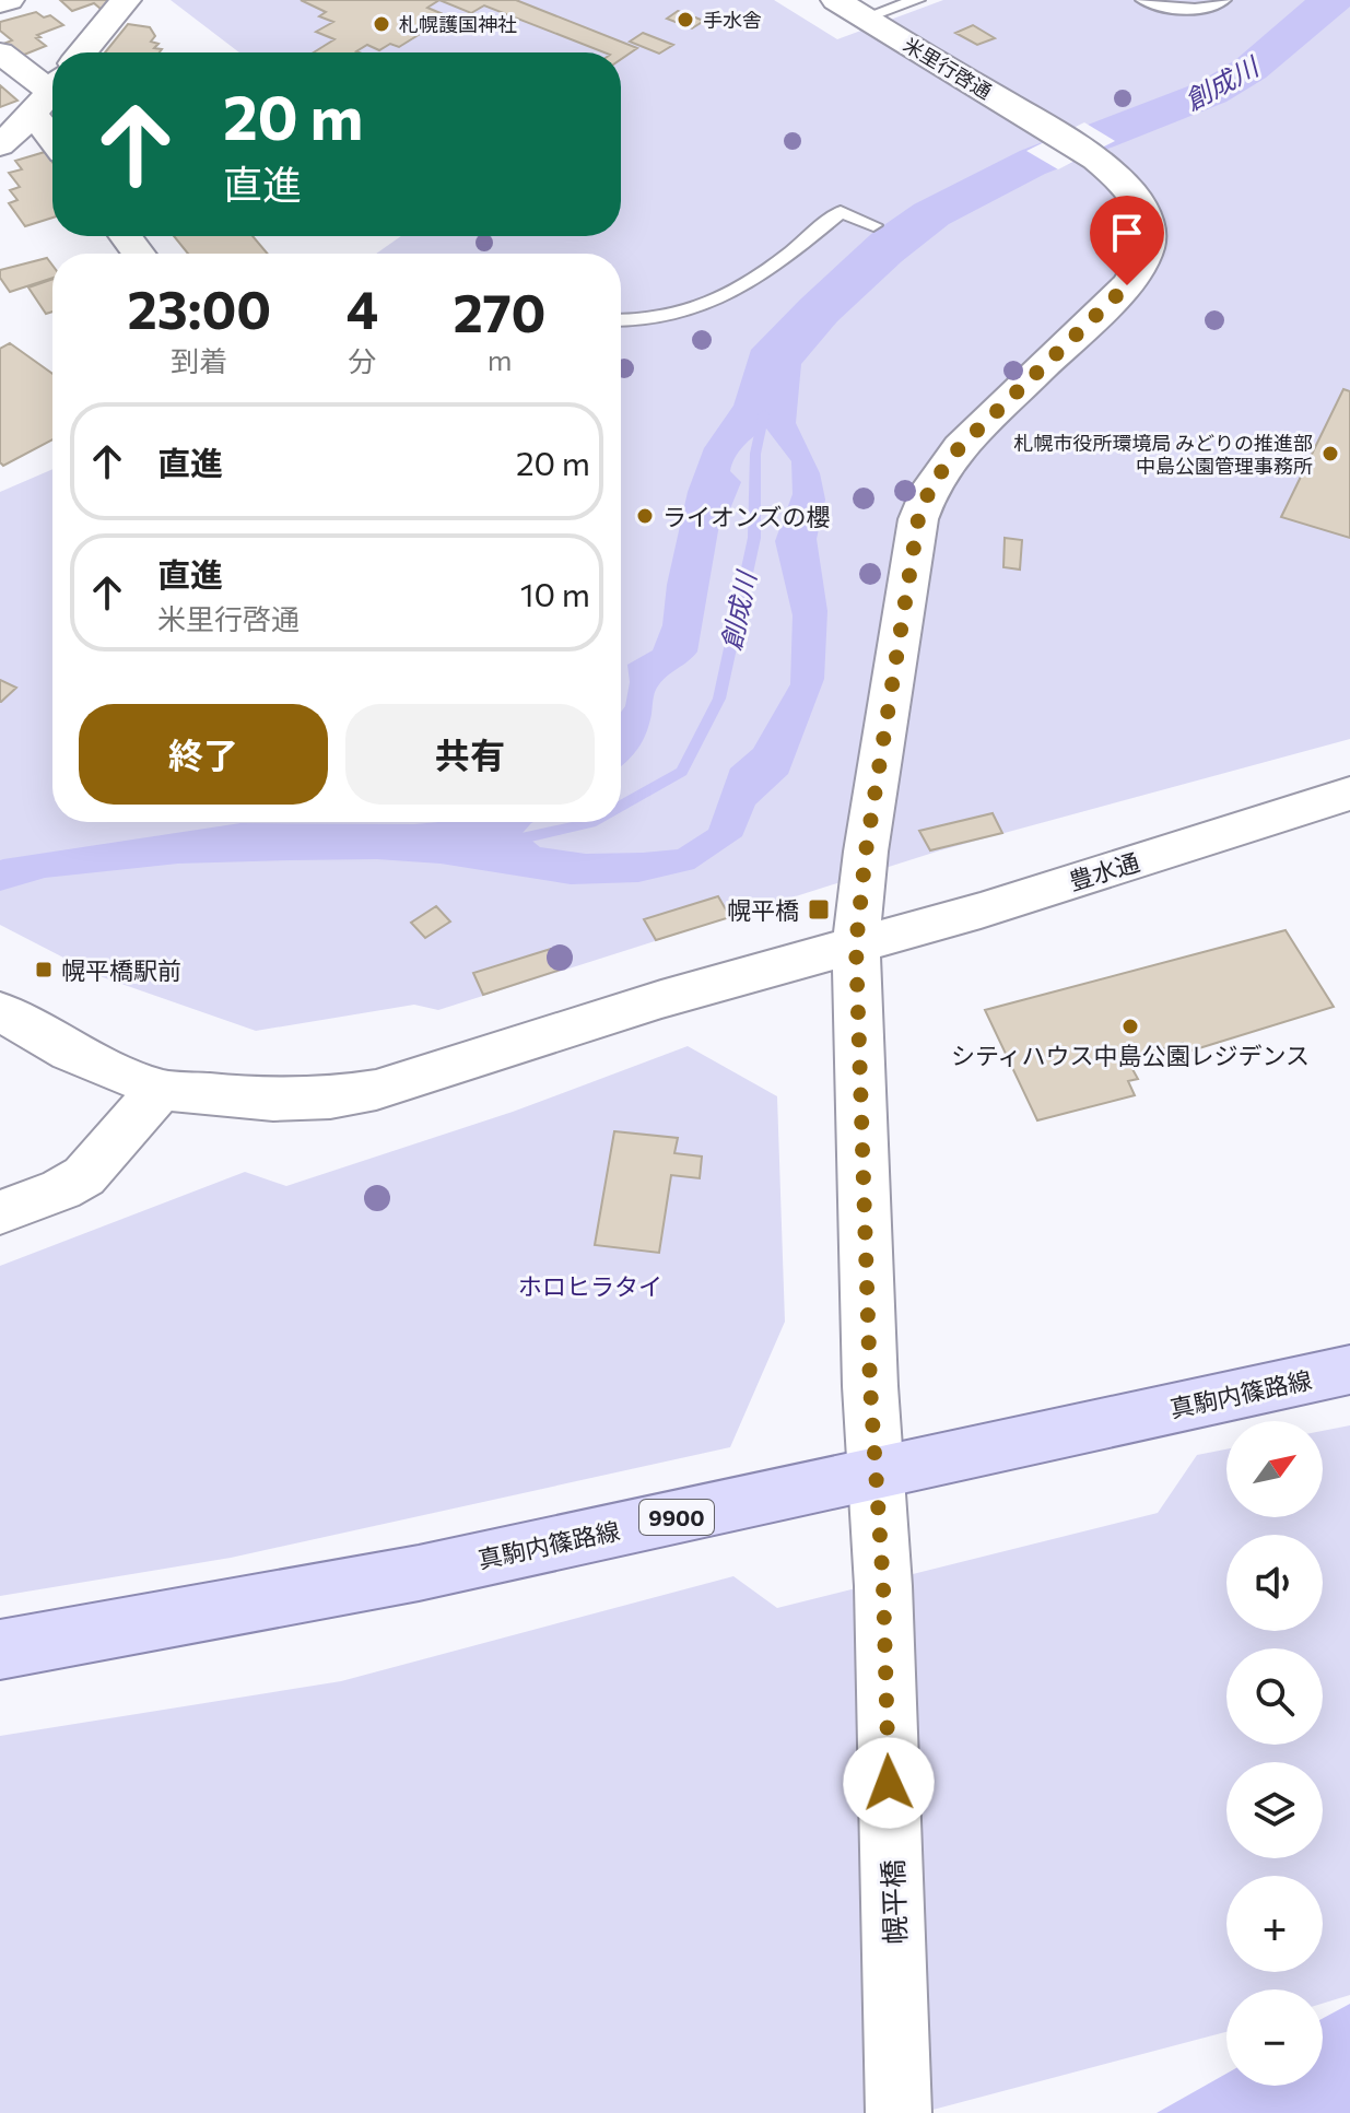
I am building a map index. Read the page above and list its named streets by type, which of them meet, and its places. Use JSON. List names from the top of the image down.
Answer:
{
  "streets": {
    "main road": ["真駒内篠路線", "9900"],
    "street": ["米里行啓通", "豊水通", "幌平橋"]
  },
  "crossings": [
    ["米里行啓通", "豊水通"],
    ["米里行啓通", "真駒内篠路線"],
    ["米里行啓通", "幌平橋"],
    ["真駒内篠路線", "幌平橋"]
  ],
  "water": ["創成川"],
  "parks": ["ホロヒラタイ"],
  "places": {
    "other": [
      "手水舎",
      "札幌護国神社",
      "札幌市役所環境局 みどりの推進部 中島公園管理事務所",
      "ライオンズの櫻",
      "シティハウス中島公園レジデンス"
    ],
    "transit": ["幌平橋", "幌平橋駅前"]
  },
  "north": "top right",
  "page": {
    "turn": ["20 m", "直進"],
    "eta": [
      "23:00",
      "到着",
      "4",
      "分",
      "270",
      "m"
    ],
    "list": [
      {
        "name": "直進",
        "value": "20 m"
      },
      {
        "name": "直進",
        "note": "米里行啓通",
        "value": "10 m"
      }
    ],
    "buttons": ["終了", "共有"],
    "map_buttons": ["+", "−"]
  }
}
